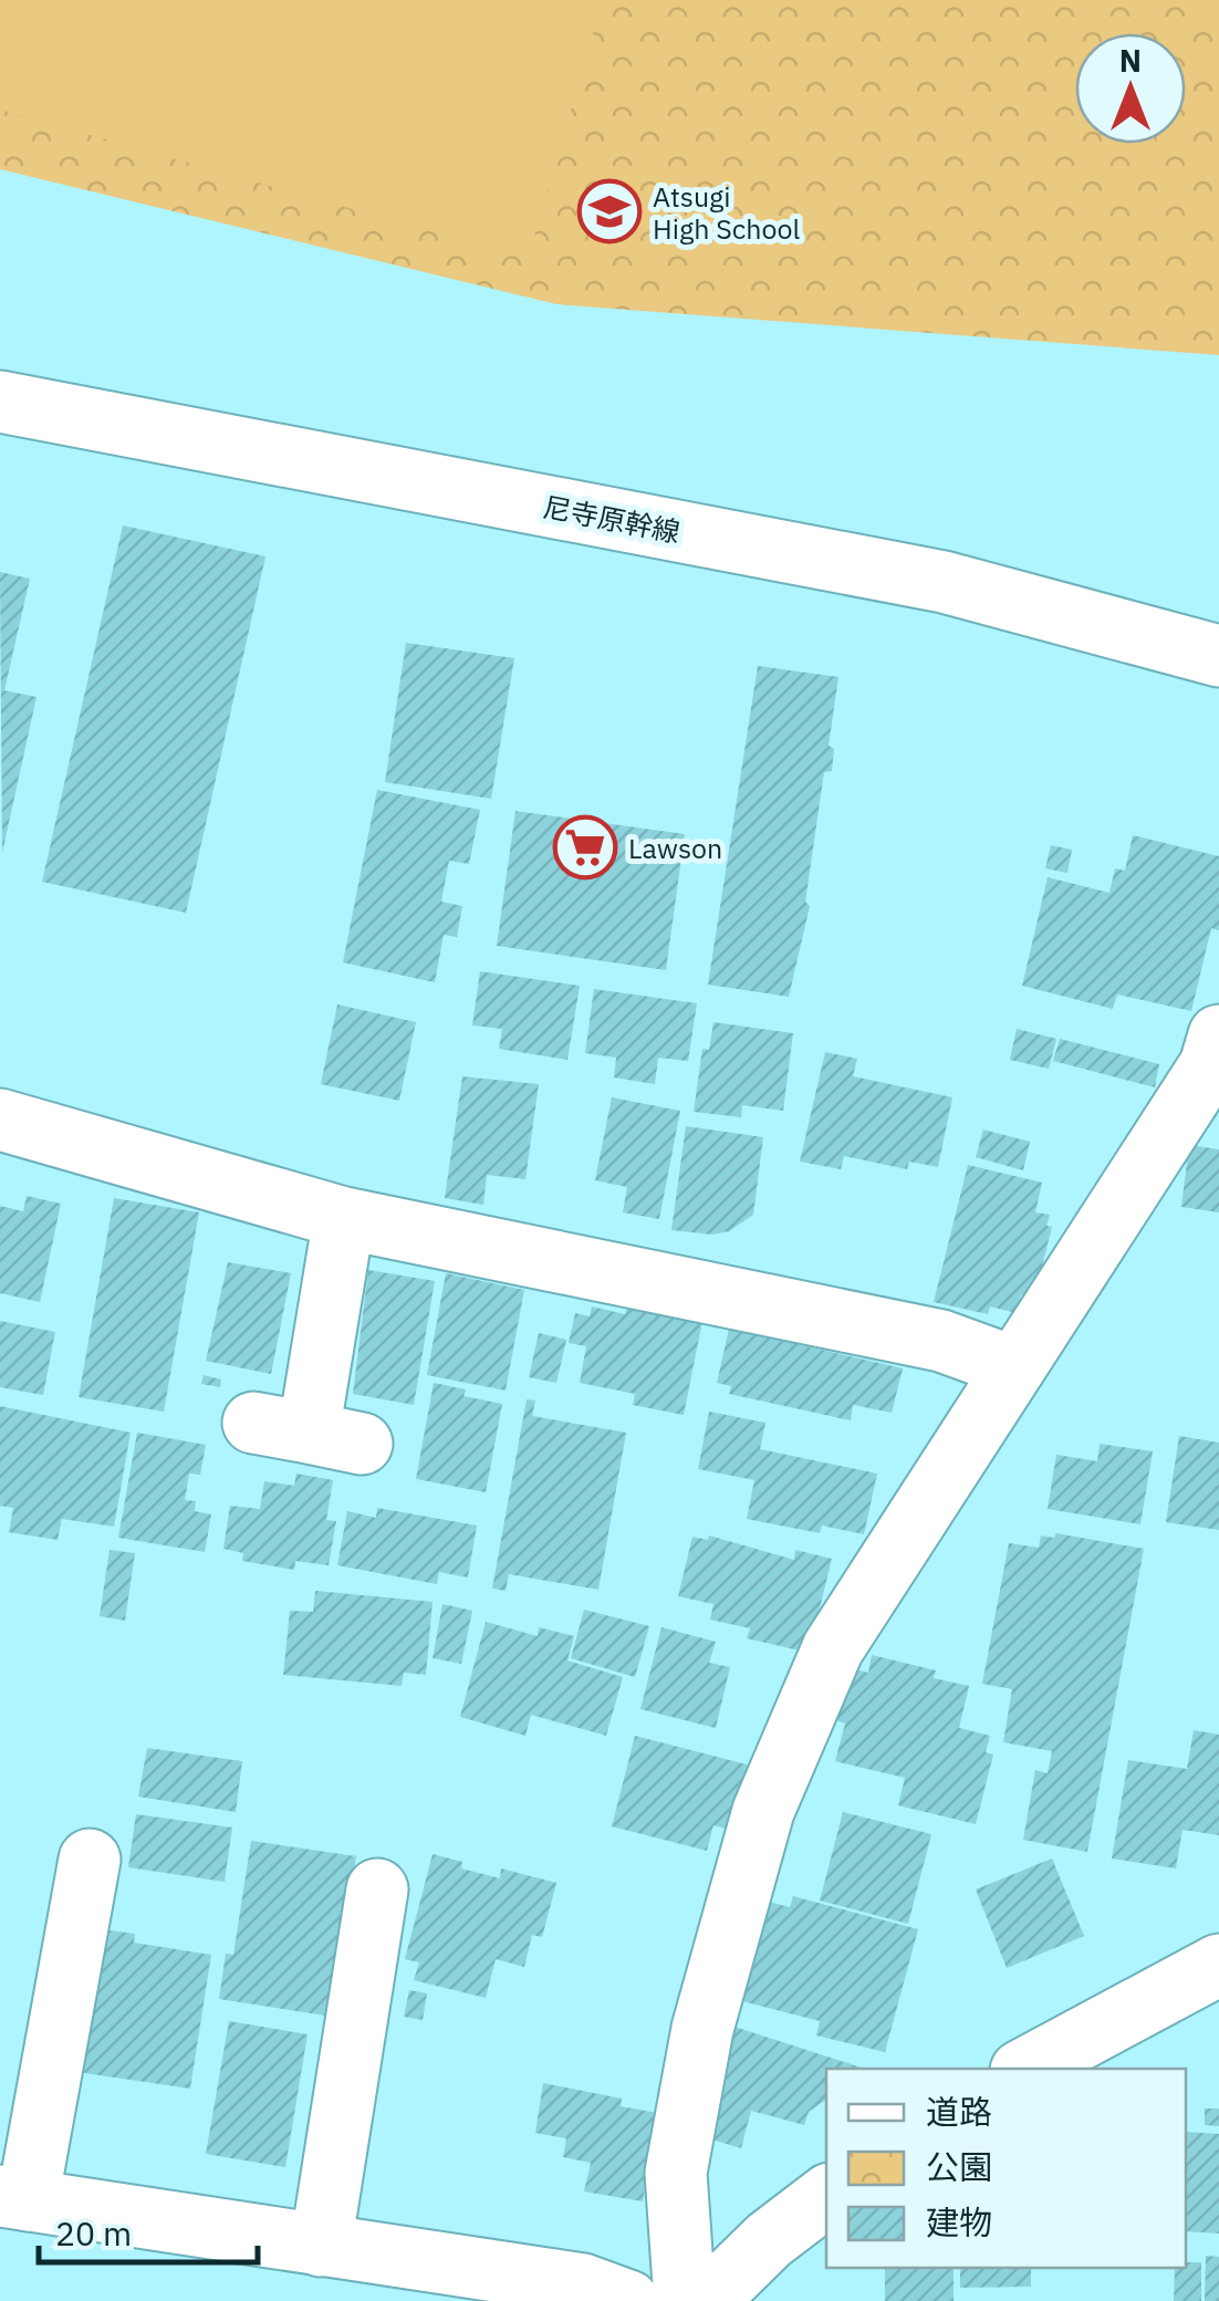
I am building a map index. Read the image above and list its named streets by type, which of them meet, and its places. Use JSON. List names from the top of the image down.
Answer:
{
  "streets": {
    "street": ["尼寺原幹線"]
  },
  "places": {
    "school or university": ["Atsugi High School"],
    "supermarket": ["Lawson"]
  },
  "legend": ["道路", "公園", "建物"],
  "scale_bar": "20 m",
  "north": "top"
}
